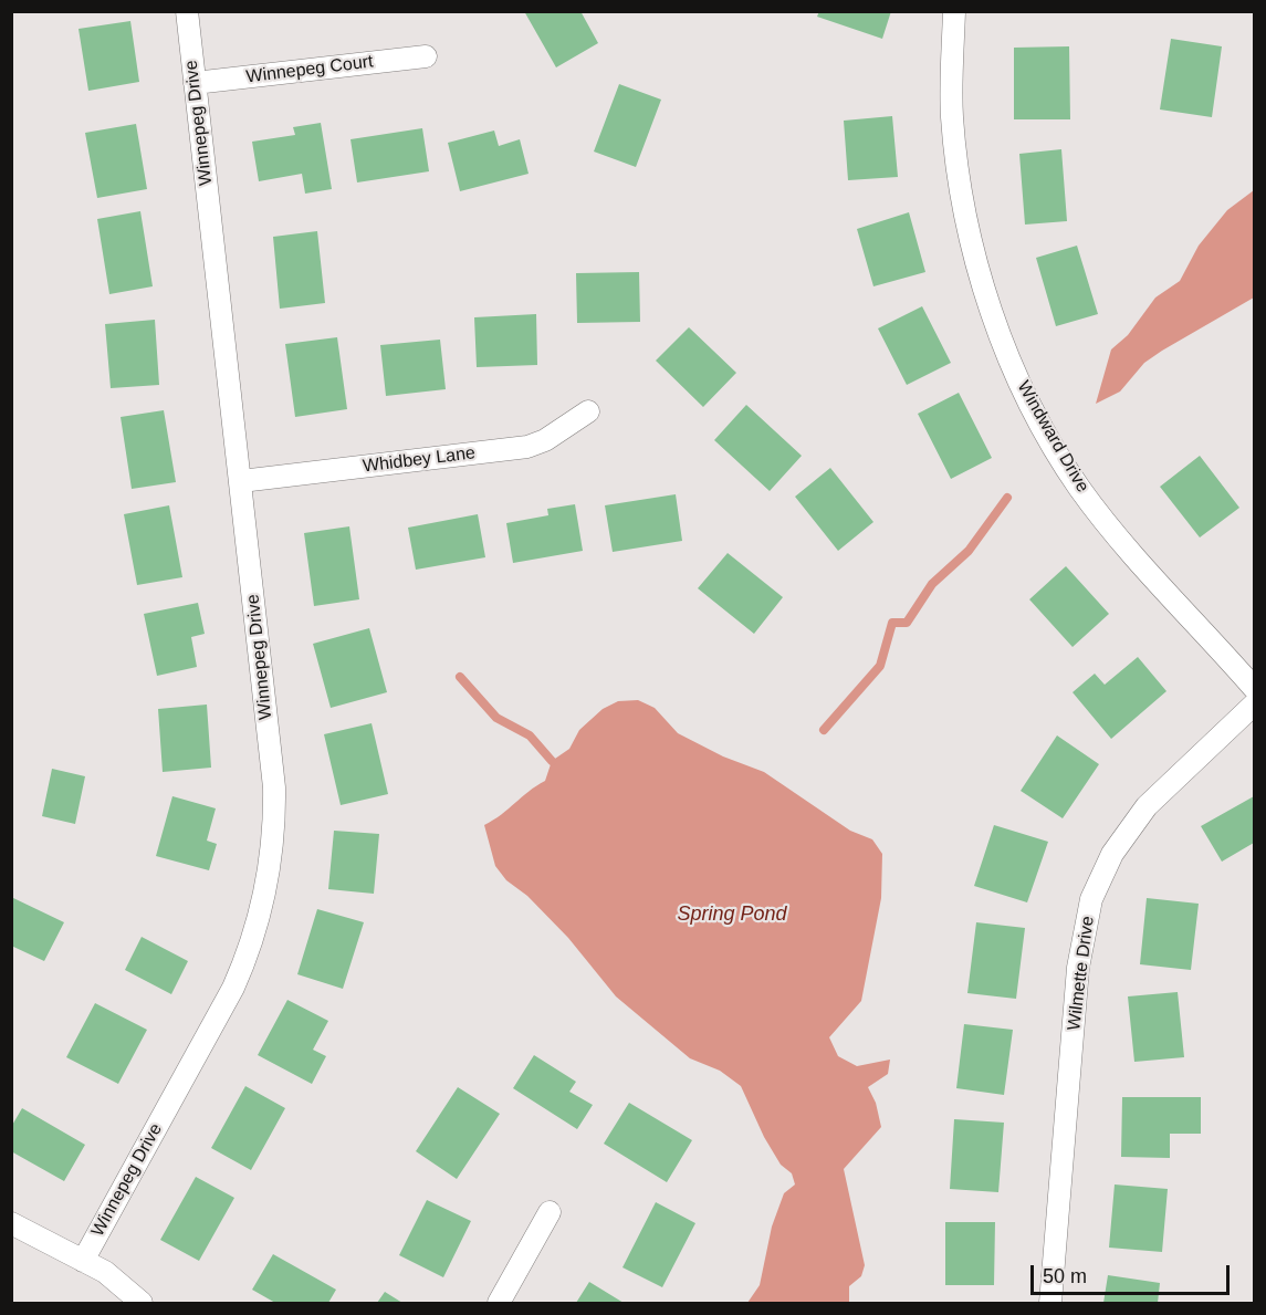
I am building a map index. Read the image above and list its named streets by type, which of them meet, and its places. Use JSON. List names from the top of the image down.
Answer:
{
  "streets": {
    "street": [
      "Winnepeg Court",
      "Winnepeg Drive",
      "Windward Drive",
      "Whidbey Lane",
      "Wilmette Drive"
    ]
  },
  "crossings": [
    ["Winnepeg Court", "Winnepeg Drive"],
    ["Winnepeg Drive", "Whidbey Lane"]
  ],
  "water": ["Spring Pond"],
  "scale_bar": "50 m"
}
